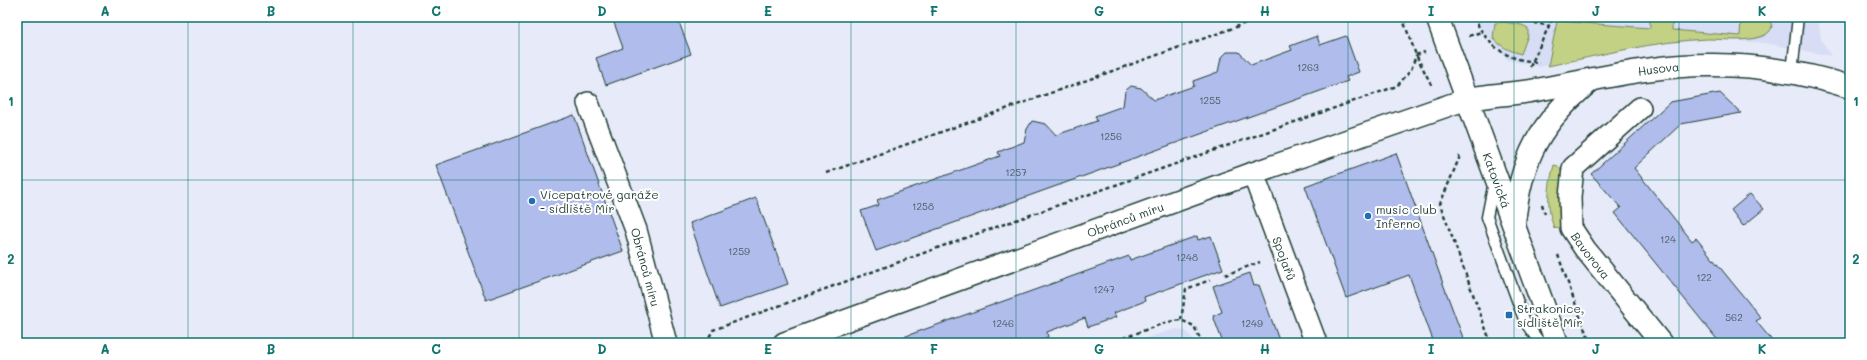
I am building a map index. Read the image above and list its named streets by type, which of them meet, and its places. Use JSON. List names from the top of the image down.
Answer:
{
  "streets": {
    "street": [
      "Husova",
      "Katovická",
      "Obránců míru",
      "Bavorova",
      "Spojařů"
    ]
  },
  "crossings": [
    ["Husova", "Katovická"],
    ["Husova", "Obránců míru"],
    ["Katovická", "Obránců míru"],
    ["Obránců míru", "Spojařů"]
  ],
  "places": {
    "other": ["Vícepatrové garáže - sídliště Mír", "music club Inferno"],
    "transit": ["Strakonice, sídliště Mír"]
  },
  "house_numbers": [
    "1263",
    "1255",
    "1256",
    "1257",
    "1258",
    "124",
    "1259",
    "1248",
    "122",
    "1247",
    "562",
    "1246",
    "1249"
  ],
  "grid": {
    "columns": [
      "A",
      "B",
      "C",
      "D",
      "E",
      "F",
      "G",
      "H",
      "I",
      "J",
      "K"
    ],
    "rows": ["1", "2"]
  }
}
